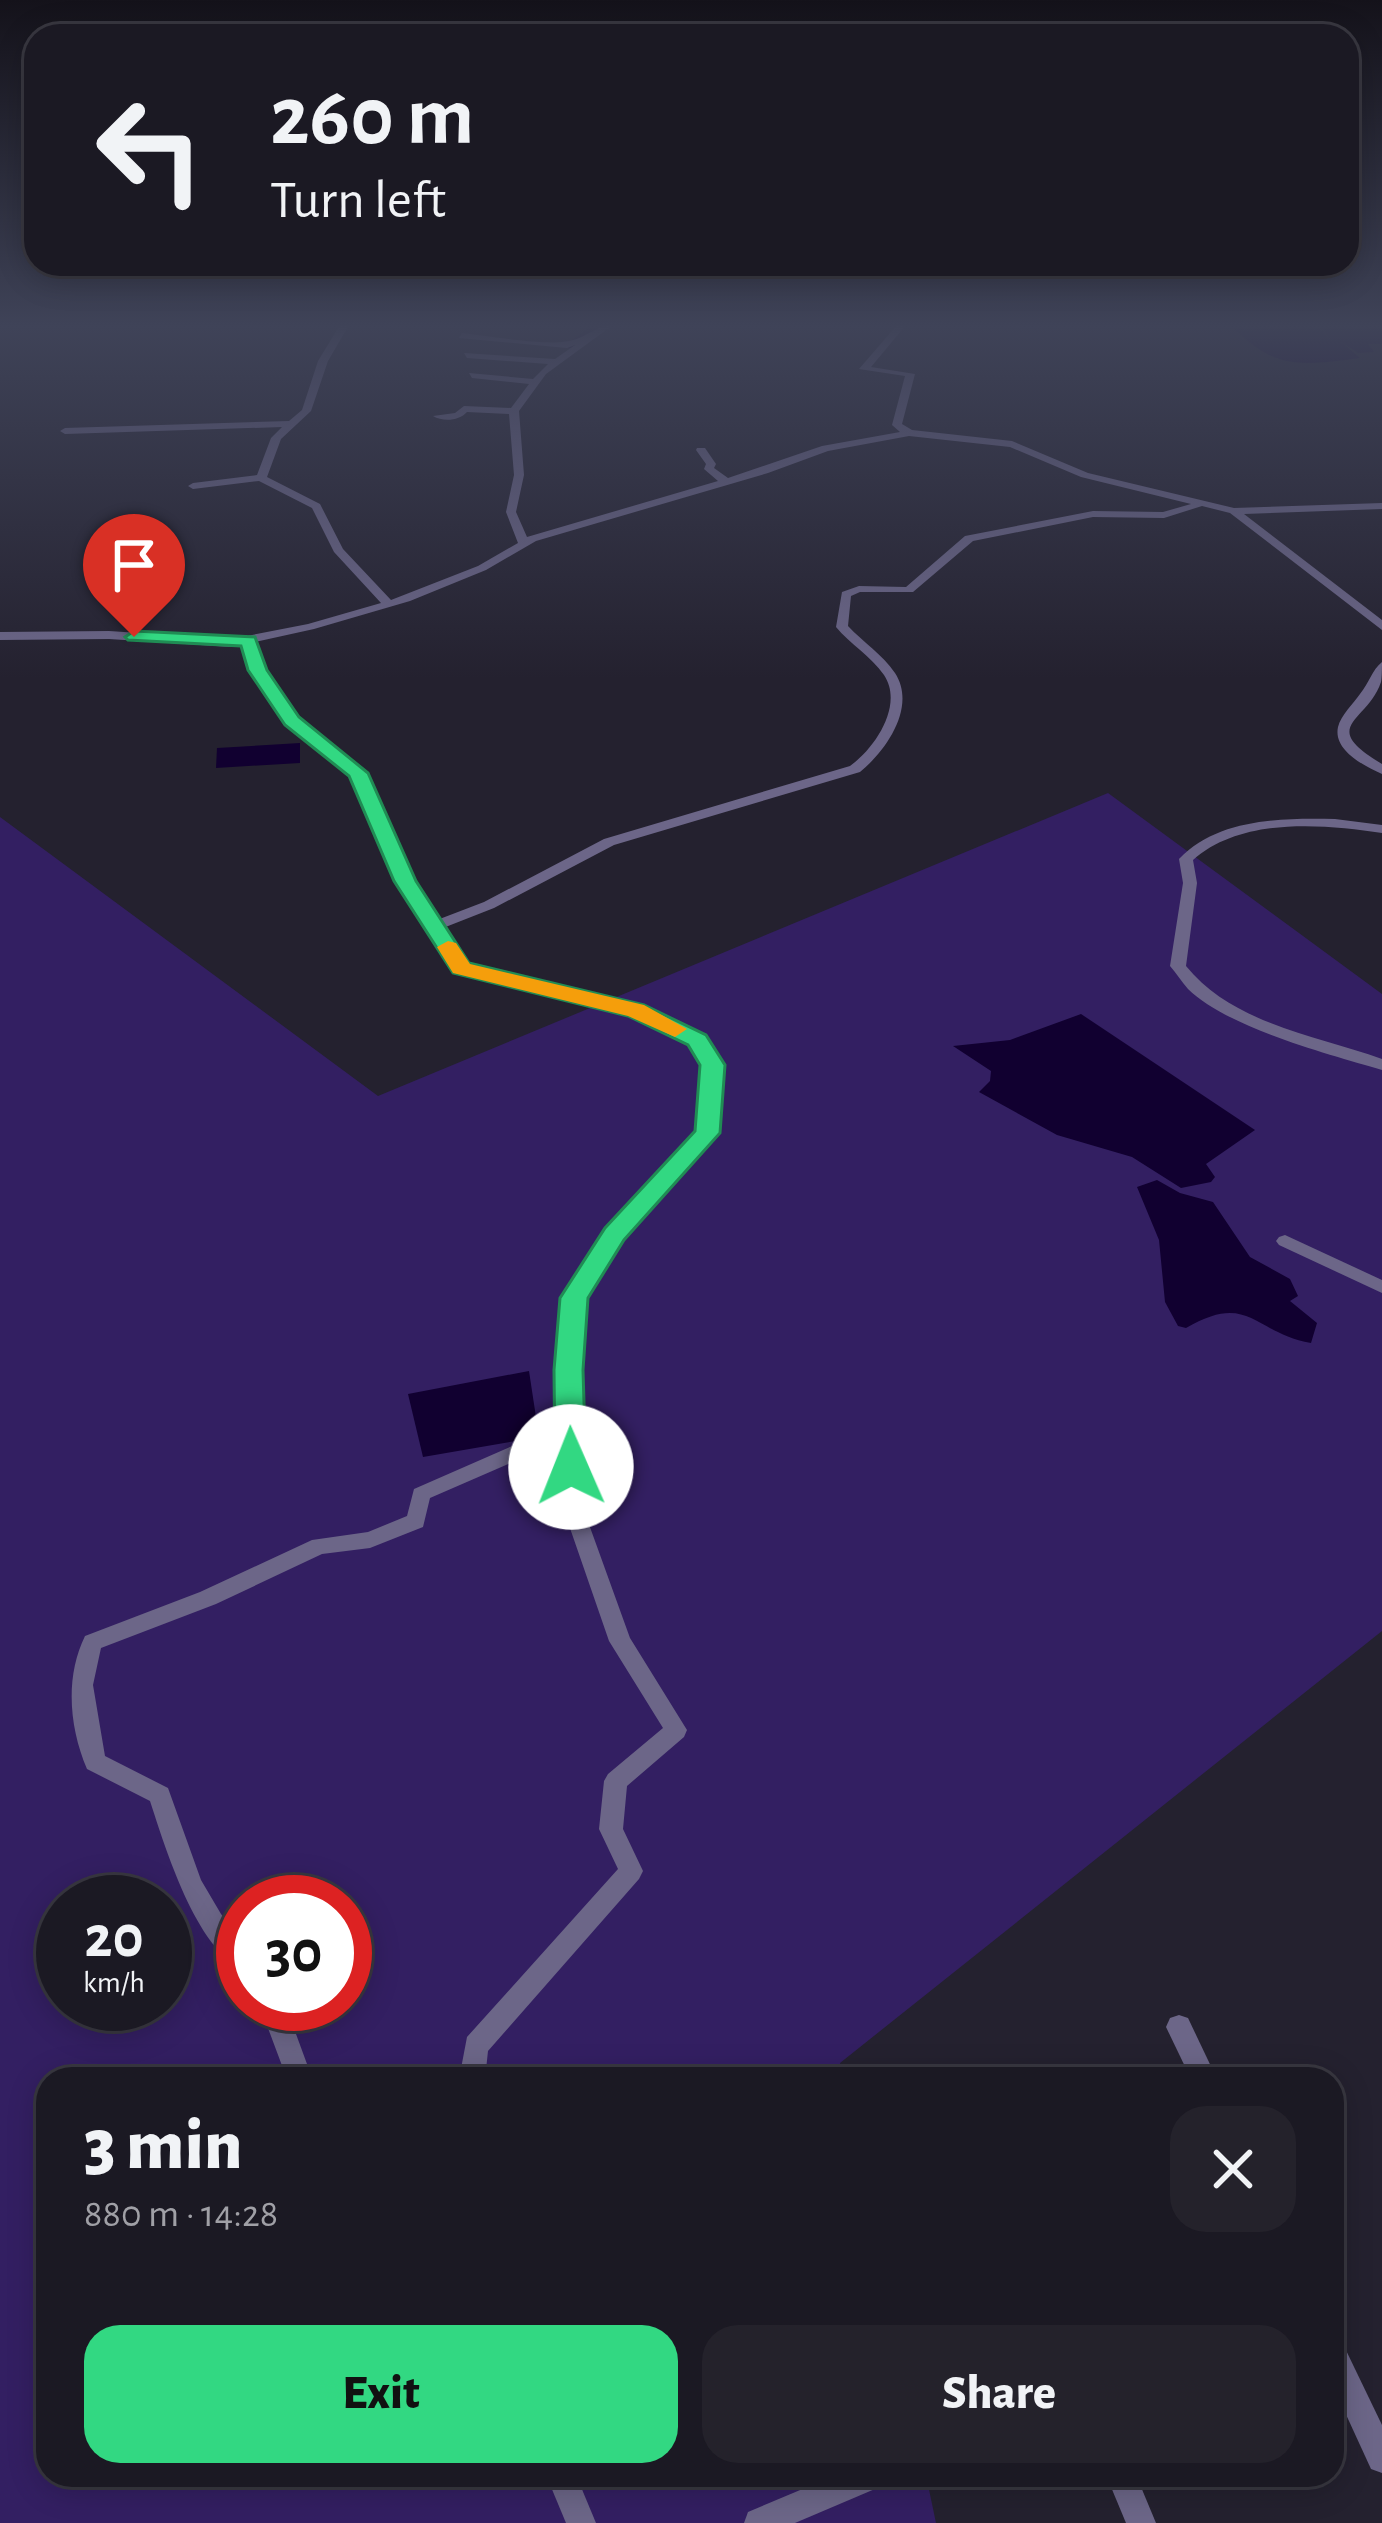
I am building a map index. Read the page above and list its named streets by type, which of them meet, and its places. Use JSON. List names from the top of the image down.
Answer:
{
  "page": {
    "turn": ["260 m", "Turn left"],
    "speed": "20 km/h",
    "limit": "30",
    "heading": ["3 min", "880 m · 14:28"],
    "buttons": ["Exit", "Share"]
  }
}
